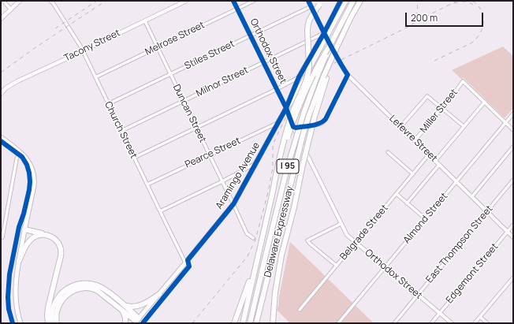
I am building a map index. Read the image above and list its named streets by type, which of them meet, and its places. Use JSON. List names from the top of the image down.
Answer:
{
  "streets": {
    "highway": ["I 95", "Delaware Expressway"],
    "main road": ["Tacony Street", "Aramingo Avenue"],
    "street": [
      "Melrose Street",
      "Orthodox Street",
      "Stiles Street",
      "Milnor Street",
      "Miller Street",
      "Duncan Street",
      "Church Street",
      "Lefevre Street",
      "Pearce Street",
      "Almond Street",
      "Belgrade Street",
      "East Thompson Street",
      "Edgemont Street"
    ]
  },
  "crossings": [
    ["Melrose Street", "Orthodox Street"],
    ["Melrose Street", "Duncan Street"],
    ["Melrose Street", "Church Street"],
    ["Tacony Street", "Duncan Street"],
    ["Tacony Street", "Church Street"],
    ["Orthodox Street", "Stiles Street"],
    ["Orthodox Street", "Milnor Street"],
    ["Orthodox Street", "Aramingo Avenue"],
    ["Orthodox Street", "Almond Street"],
    ["Orthodox Street", "Belgrade Street"],
    ["Orthodox Street", "East Thompson Street"],
    ["Orthodox Street", "Edgemont Street"],
    ["Stiles Street", "Duncan Street"],
    ["Stiles Street", "Church Street"],
    ["Stiles Street", "Lefevre Street"],
    ["Milnor Street", "Duncan Street"],
    ["Milnor Street", "Church Street"],
    ["Milnor Street", "Lefevre Street"],
    ["Miller Street", "Lefevre Street"],
    ["Duncan Street", "Pearce Street"],
    ["Duncan Street", "Aramingo Avenue"],
    ["Church Street", "Pearce Street"],
    ["Church Street", "Aramingo Avenue"],
    ["Lefevre Street", "Almond Street"],
    ["Lefevre Street", "Belgrade Street"],
    ["Lefevre Street", "East Thompson Street"],
    ["Lefevre Street", "Edgemont Street"],
    ["Pearce Street", "Aramingo Avenue"]
  ],
  "scale_bar": "200 m"
}
